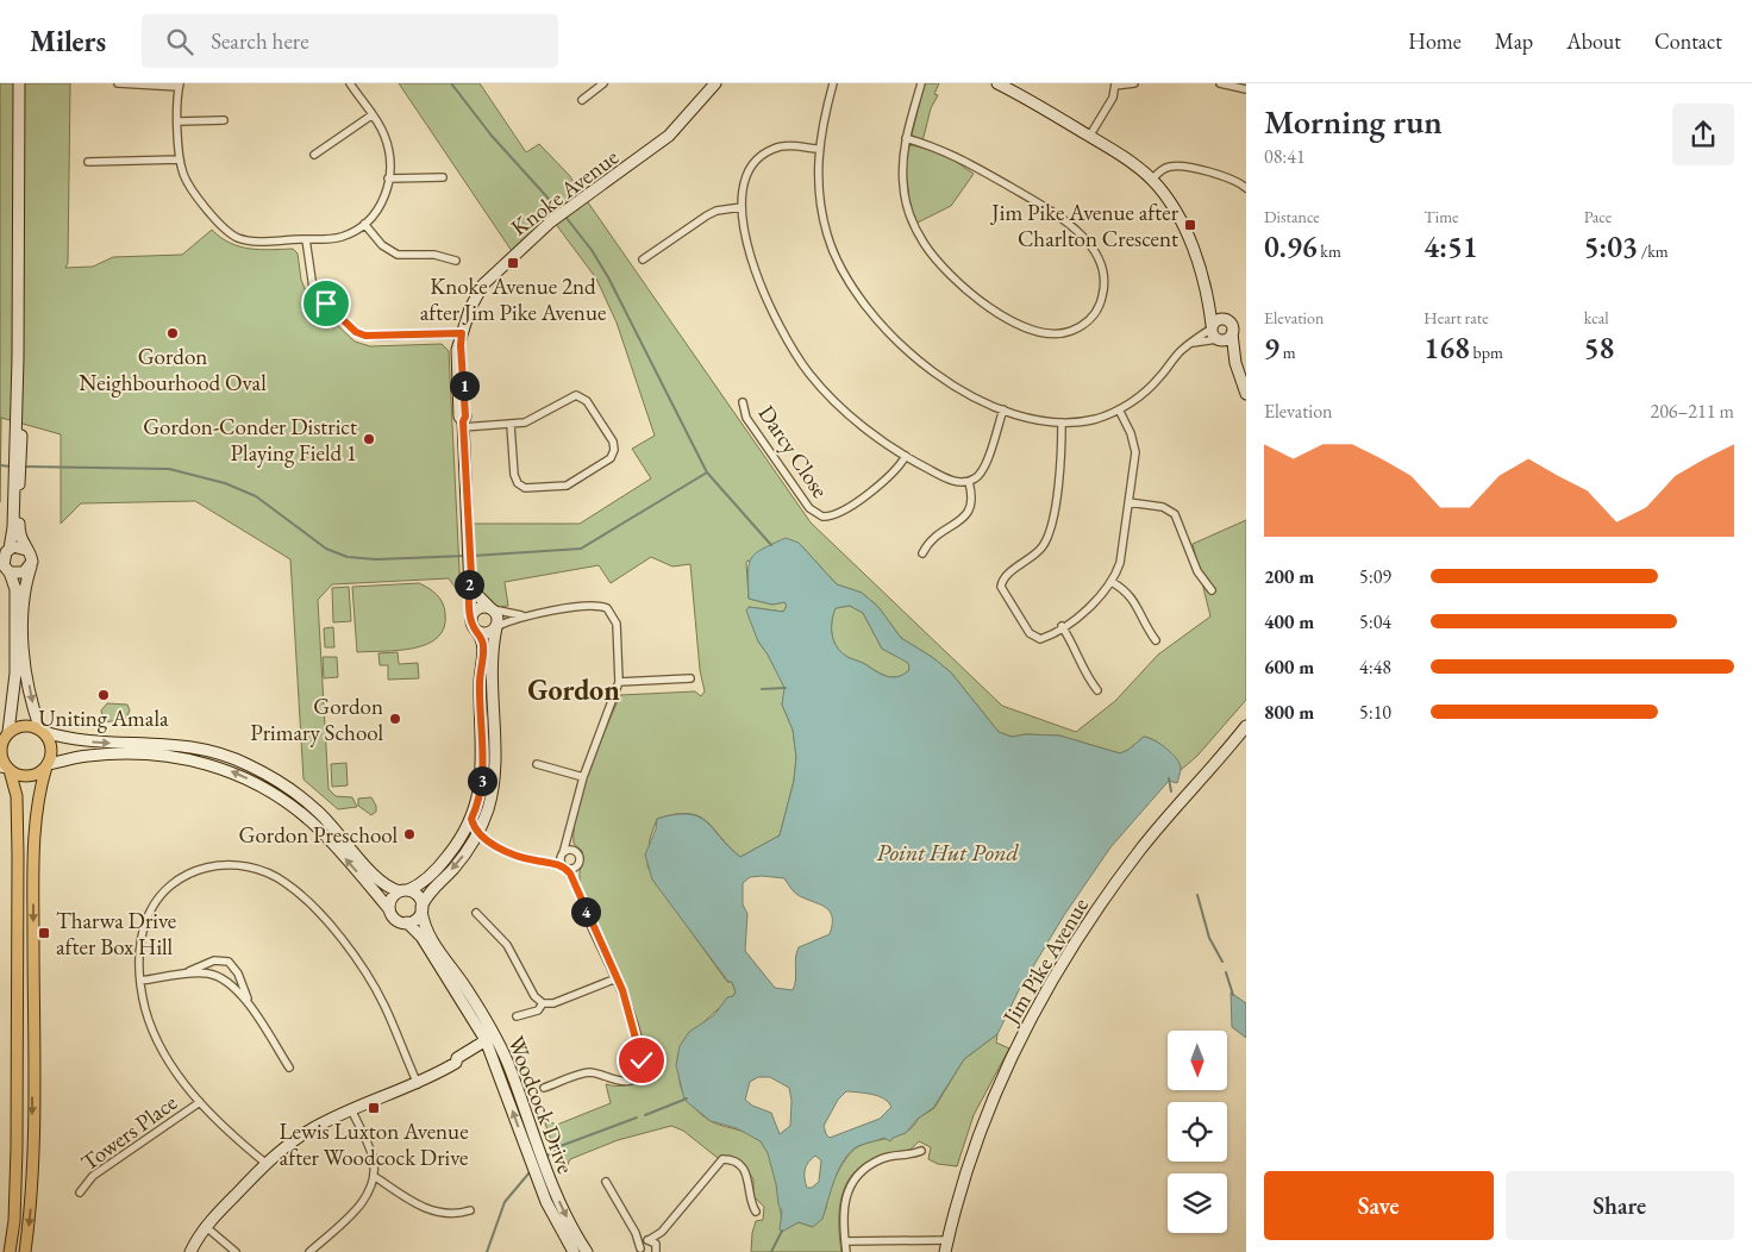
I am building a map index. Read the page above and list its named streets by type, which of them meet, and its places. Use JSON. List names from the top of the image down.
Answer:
{
  "streets": {
    "street": [
      "Knoke Avenue",
      "Darcy Close",
      "Jim Pike Avenue",
      "Woodcock Drive",
      "Towers Place"
    ]
  },
  "crossings": [
    ["Knoke Avenue", "Woodcock Drive"]
  ],
  "districts": ["Gordon"],
  "water": ["Point Hut Pond"],
  "places": {
    "transit": [
      "Jim Pike Avenue after Charlton Crescent",
      "Knoke Avenue 2nd after Jim Pike Avenue",
      "Tharwa Drive after Box Hill",
      "Lewis Luxton Avenue after Woodcock Drive"
    ],
    "other": [
      "Gordon Neighbourhood Oval",
      "Gordon-Conder District Playing Field 1",
      "Uniting Amala",
      "Gordon Primary School",
      "Gordon Preschool"
    ]
  },
  "north": "bottom",
  "page": {
    "header": "Milers",
    "search": "Search here",
    "nav": [
      "Home",
      "Map",
      "About",
      "Contact"
    ],
    "heading": ["Morning run", "08:41"],
    "stats": [
      ["Distance", "0.96 km"],
      ["Time", "4:51"],
      ["Pace", "5:03 /km"],
      ["Elevation", "9 m"],
      ["Heart rate", "168 bpm"],
      ["kcal", "58"]
    ],
    "pins": [
      "1",
      "2",
      "3",
      "4"
    ],
    "chart": ["Elevation", "206–211 m"],
    "list": [
      {
        "name": "200 m",
        "note": "5:09"
      },
      {
        "name": "400 m",
        "note": "5:04"
      },
      {
        "name": "600 m",
        "note": "4:48"
      },
      {
        "name": "800 m",
        "note": "5:10"
      }
    ],
    "buttons": ["Save", "Share"]
  }
}
